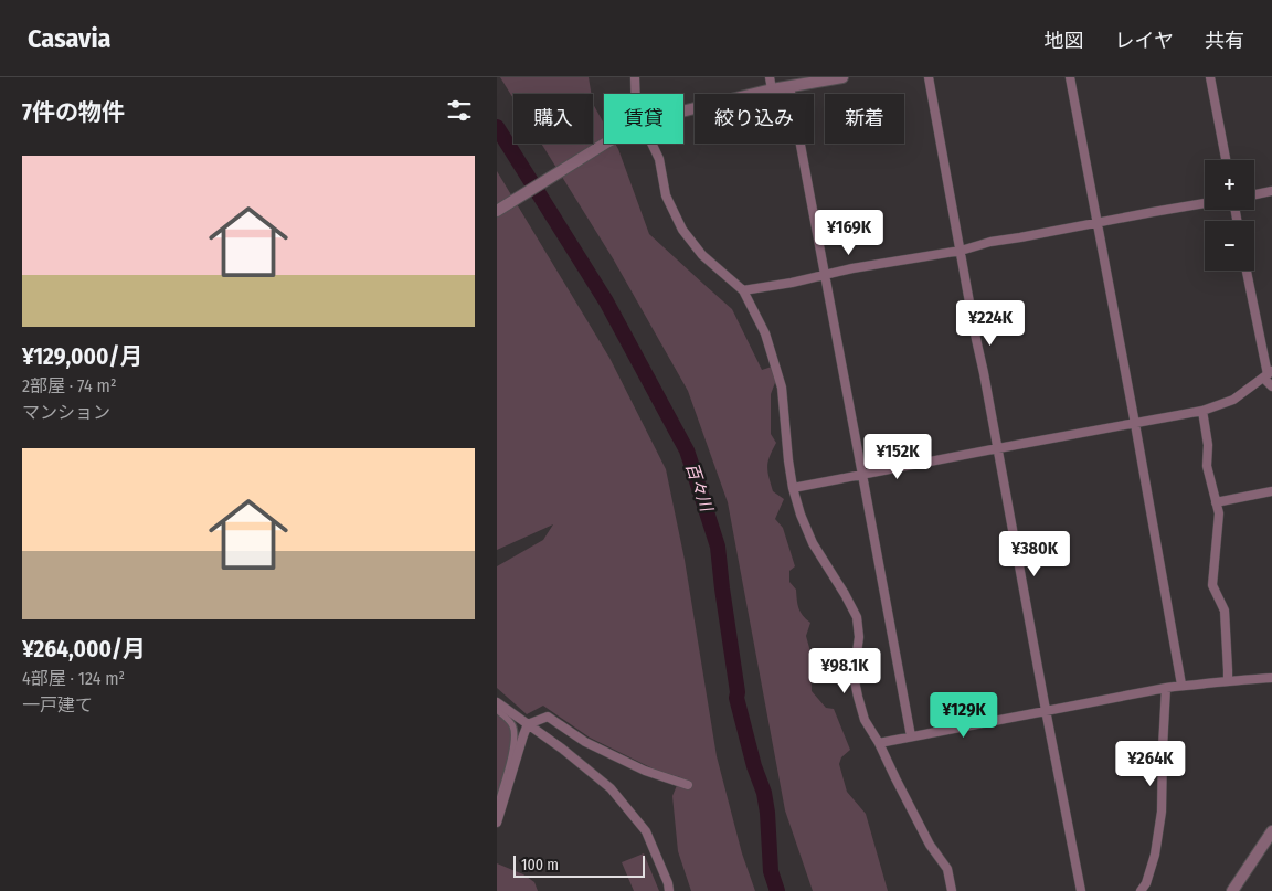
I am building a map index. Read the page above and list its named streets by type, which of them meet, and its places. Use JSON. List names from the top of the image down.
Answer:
{
  "water": ["百々川"],
  "scale_bar": "100 m",
  "page": {
    "header": "Casavia",
    "nav": ["地図", "レイヤ", "共有"],
    "heading": "7件の物件",
    "chip": [
      "購入",
      "賃貸",
      "絞り込み",
      "新着"
    ],
    "list": [
      {
        "name": "¥129,000/月",
        "note": "2部屋 · 74 m² · マンション"
      },
      {
        "name": "¥264,000/月",
        "note": "4部屋 · 124 m² · 一戸建て"
      }
    ],
    "map_buttons": ["+", "−"],
    "price": [
      "¥169K",
      "¥224K",
      "¥152K",
      "¥380K",
      "¥98.1K",
      "¥129K",
      "¥264K"
    ],
    "scale": "100 m"
  }
}
